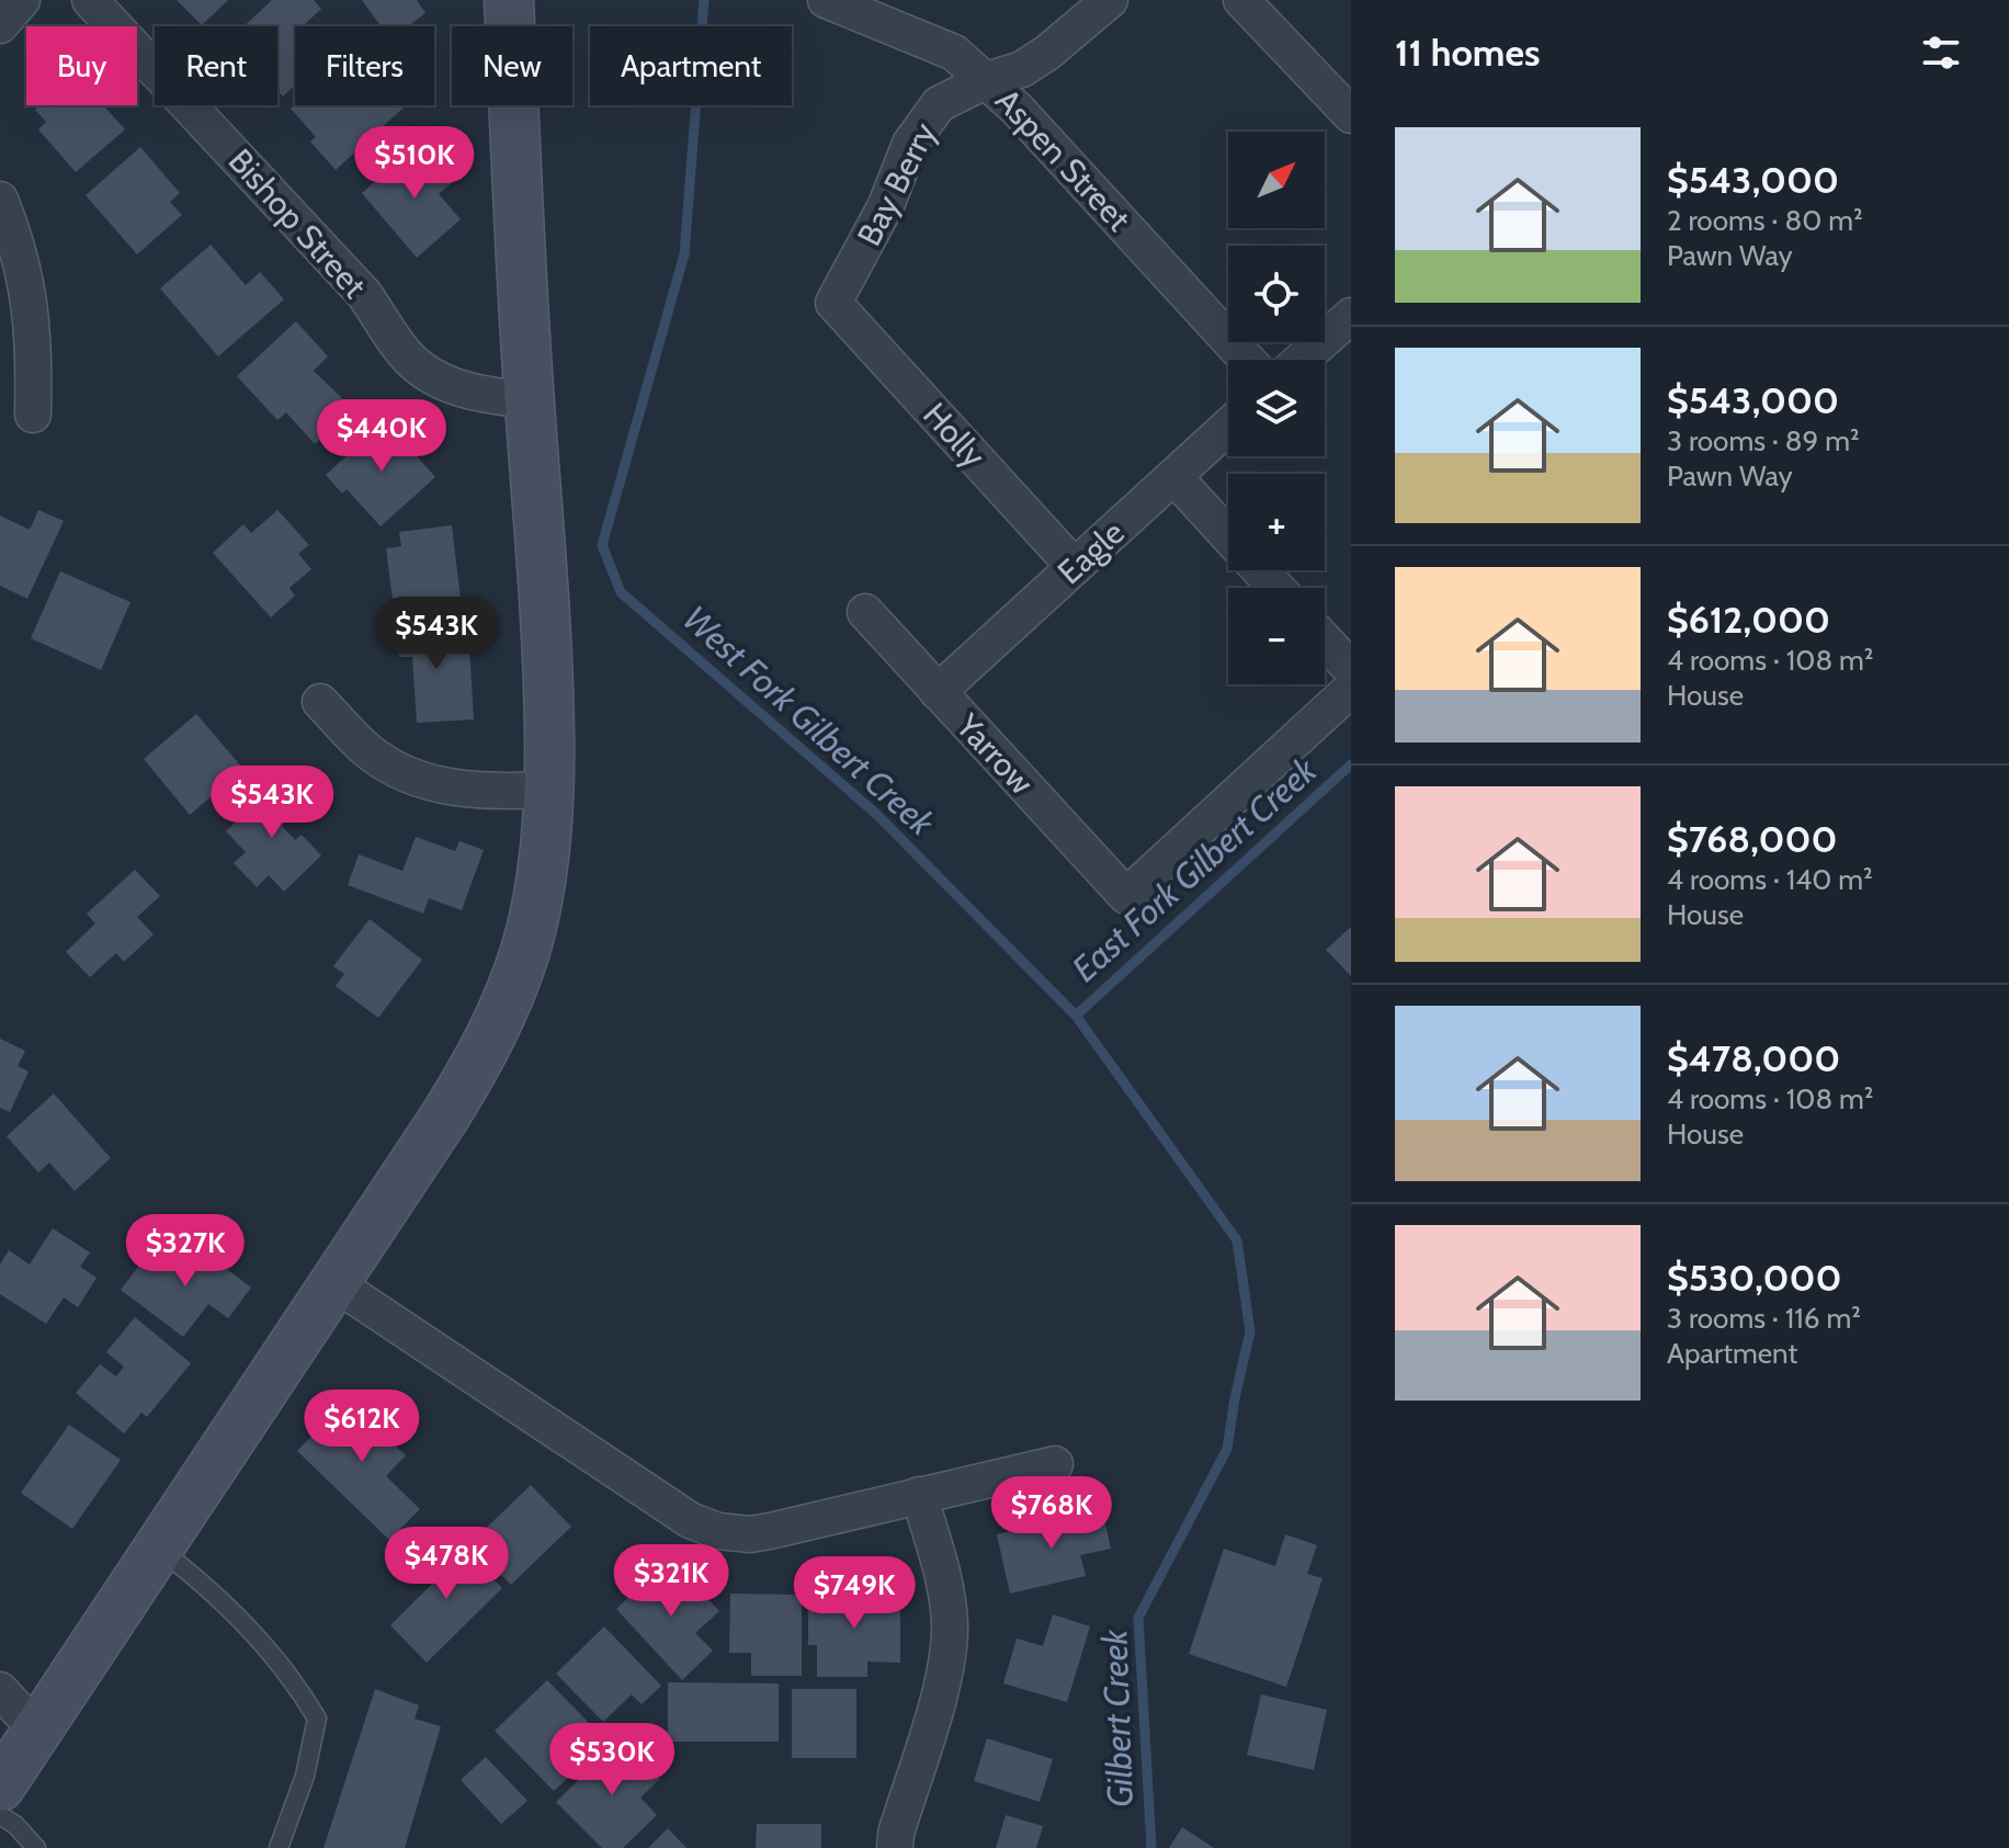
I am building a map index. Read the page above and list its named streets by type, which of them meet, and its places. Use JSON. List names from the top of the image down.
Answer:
{
  "streets": {
    "street": [
      "Aspen Street",
      "Bay Berry",
      "Bishop Street",
      "Holly",
      "Eagle",
      "Yarrow"
    ]
  },
  "crossings": [
    ["Aspen Street", "Bay Berry"],
    ["Bay Berry", "Holly"],
    ["Holly", "Eagle"],
    ["Eagle", "Yarrow"]
  ],
  "water": ["West Fork Gilbert Creek", "East Fork Gilbert Creek", "Gilbert Creek"],
  "north": "top right",
  "page": {
    "heading": "11 homes",
    "chip": [
      "Buy",
      "Rent",
      "Filters",
      "New",
      "Apartment"
    ],
    "list": [
      {
        "name": "$543,000",
        "note": "2 rooms · 80 m² · Pawn Way"
      },
      {
        "name": "$543,000",
        "note": "3 rooms · 89 m² · Pawn Way"
      },
      {
        "name": "$612,000",
        "note": "4 rooms · 108 m² · House"
      },
      {
        "name": "$768,000",
        "note": "4 rooms · 140 m² · House"
      },
      {
        "name": "$478,000",
        "note": "4 rooms · 108 m² · House"
      },
      {
        "name": "$530,000",
        "note": "3 rooms · 116 m² · Apartment"
      }
    ],
    "price": [
      "$510K",
      "$440K",
      "$543K",
      "$543K",
      "$327K",
      "$612K",
      "$768K",
      "$478K",
      "$321K",
      "$749K",
      "$530K"
    ],
    "map_buttons": ["+", "−"]
  }
}
